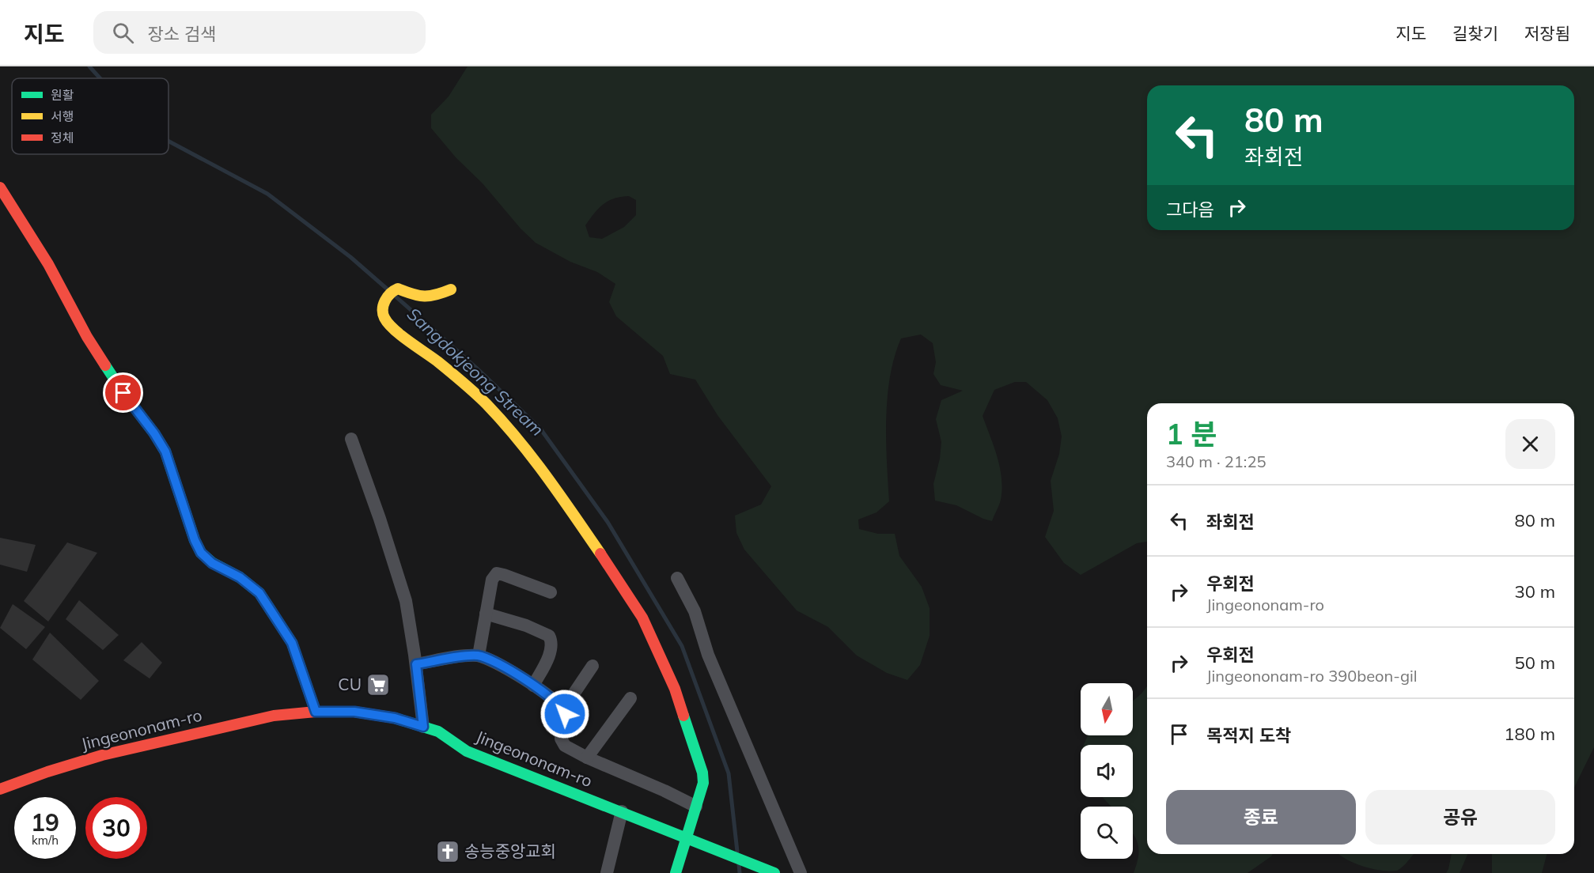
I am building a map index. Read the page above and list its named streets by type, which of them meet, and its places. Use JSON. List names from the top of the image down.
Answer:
{
  "streets": {
    "street": ["Jingeononam-ro"]
  },
  "water": ["Sangdokjeong Stream"],
  "places": {
    "supermarket": ["CU"],
    "church": ["송능중앙교회"]
  },
  "legend": ["원활", "서행", "정체"],
  "north": "bottom",
  "page": {
    "header": "지도",
    "search": "장소 검색",
    "nav": ["지도", "길찾기", "저장됨"],
    "turn": ["80 m", "좌회전"],
    "then": "그다음",
    "heading": ["1 분", "340 m · 21:25"],
    "list": [
      {
        "name": "좌회전",
        "value": "80 m"
      },
      {
        "name": "우회전",
        "note": "Jingeononam-ro",
        "value": "30 m"
      },
      {
        "name": "우회전",
        "note": "Jingeononam-ro 390beon-gil",
        "value": "50 m"
      },
      {
        "name": "목적지 도착",
        "value": "180 m"
      }
    ],
    "buttons": ["종료", "공유"],
    "speed": "19 km/h",
    "limit": "30"
  }
}
